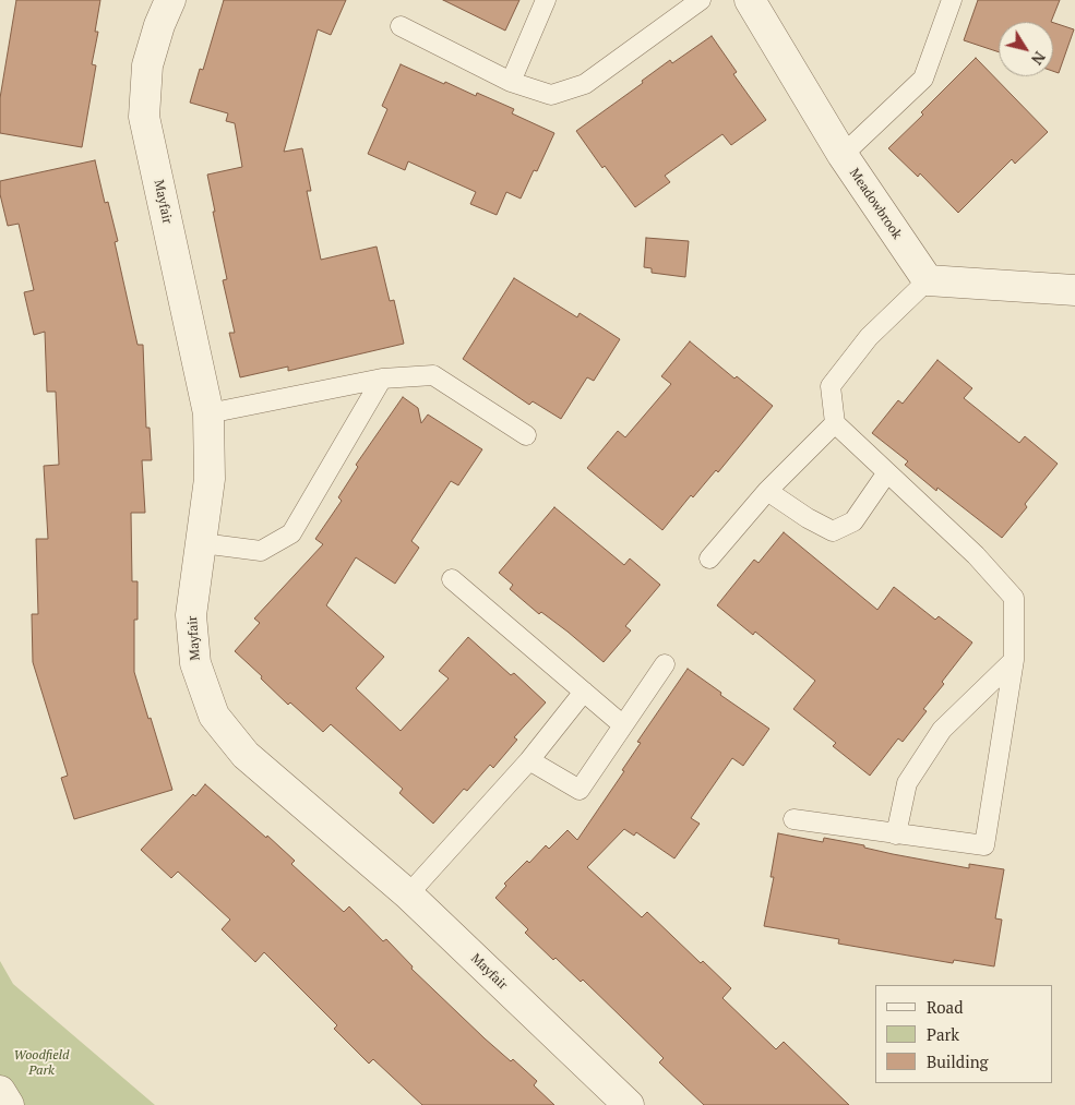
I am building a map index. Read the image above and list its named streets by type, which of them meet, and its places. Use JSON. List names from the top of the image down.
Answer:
{
  "streets": {
    "street": ["Mayfair", "Meadowbrook"]
  },
  "parks": ["Woodfield Park"],
  "legend": ["Road", "Park", "Building"],
  "north": "bottom right"
}
